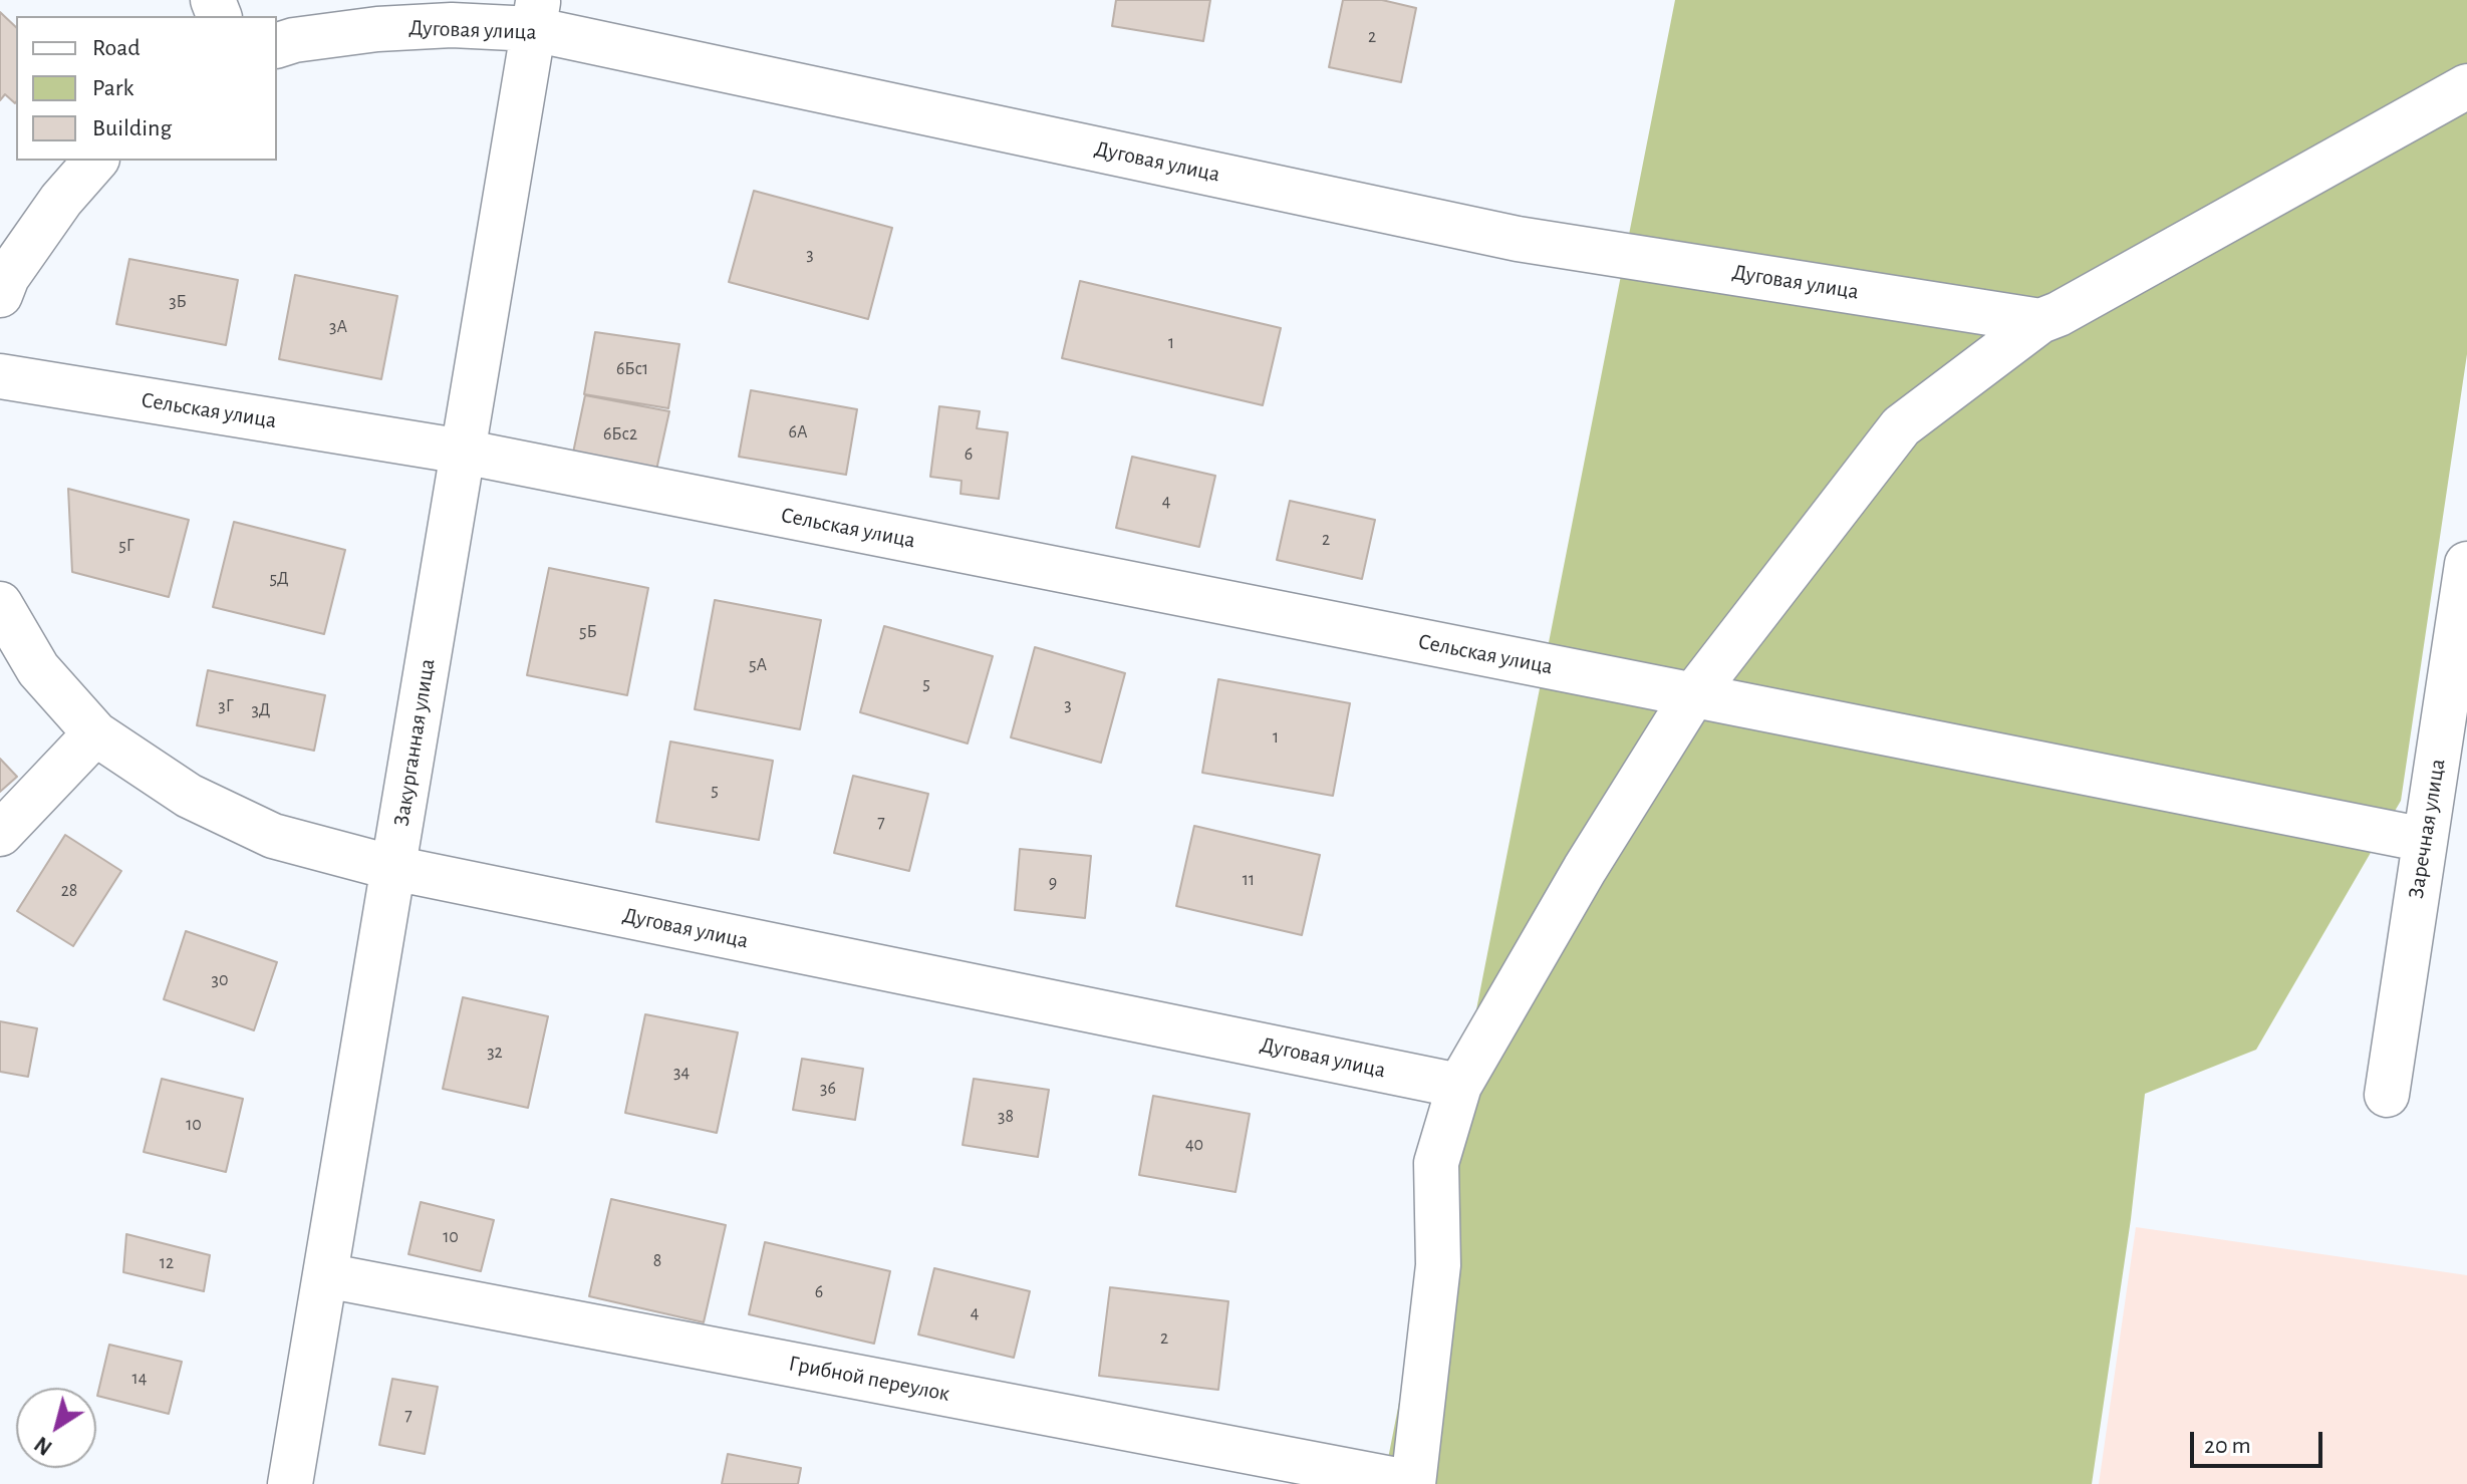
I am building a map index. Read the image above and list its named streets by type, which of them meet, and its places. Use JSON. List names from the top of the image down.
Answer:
{
  "streets": {
    "street": [
      "Дуговая улица",
      "Сельская улица",
      "Закурганная улица",
      "Заречная улица",
      "Грибной переулок"
    ]
  },
  "crossings": [
    ["Дуговая улица", "Закурганная улица"],
    ["Сельская улица", "Закурганная улица"],
    ["Сельская улица", "Заречная улица"],
    ["Закурганная улица", "Грибной переулок"]
  ],
  "house_numbers": [
    "2",
    "3",
    "3Б",
    "3А",
    "1",
    "6Бс1",
    "6А",
    "6Бс2",
    "6",
    "4",
    "2",
    "5Г",
    "5Д",
    "5Б",
    "5А",
    "5",
    "3",
    "3Г",
    "3Д",
    "1",
    "5",
    "7",
    "11",
    "9",
    "28",
    "30",
    "32",
    "34",
    "36",
    "38",
    "10",
    "40",
    "10",
    "8",
    "12",
    "6",
    "4",
    "2",
    "14",
    "7"
  ],
  "legend": ["Road", "Park", "Building"],
  "scale_bar": "20 m",
  "north": "bottom left"
}
